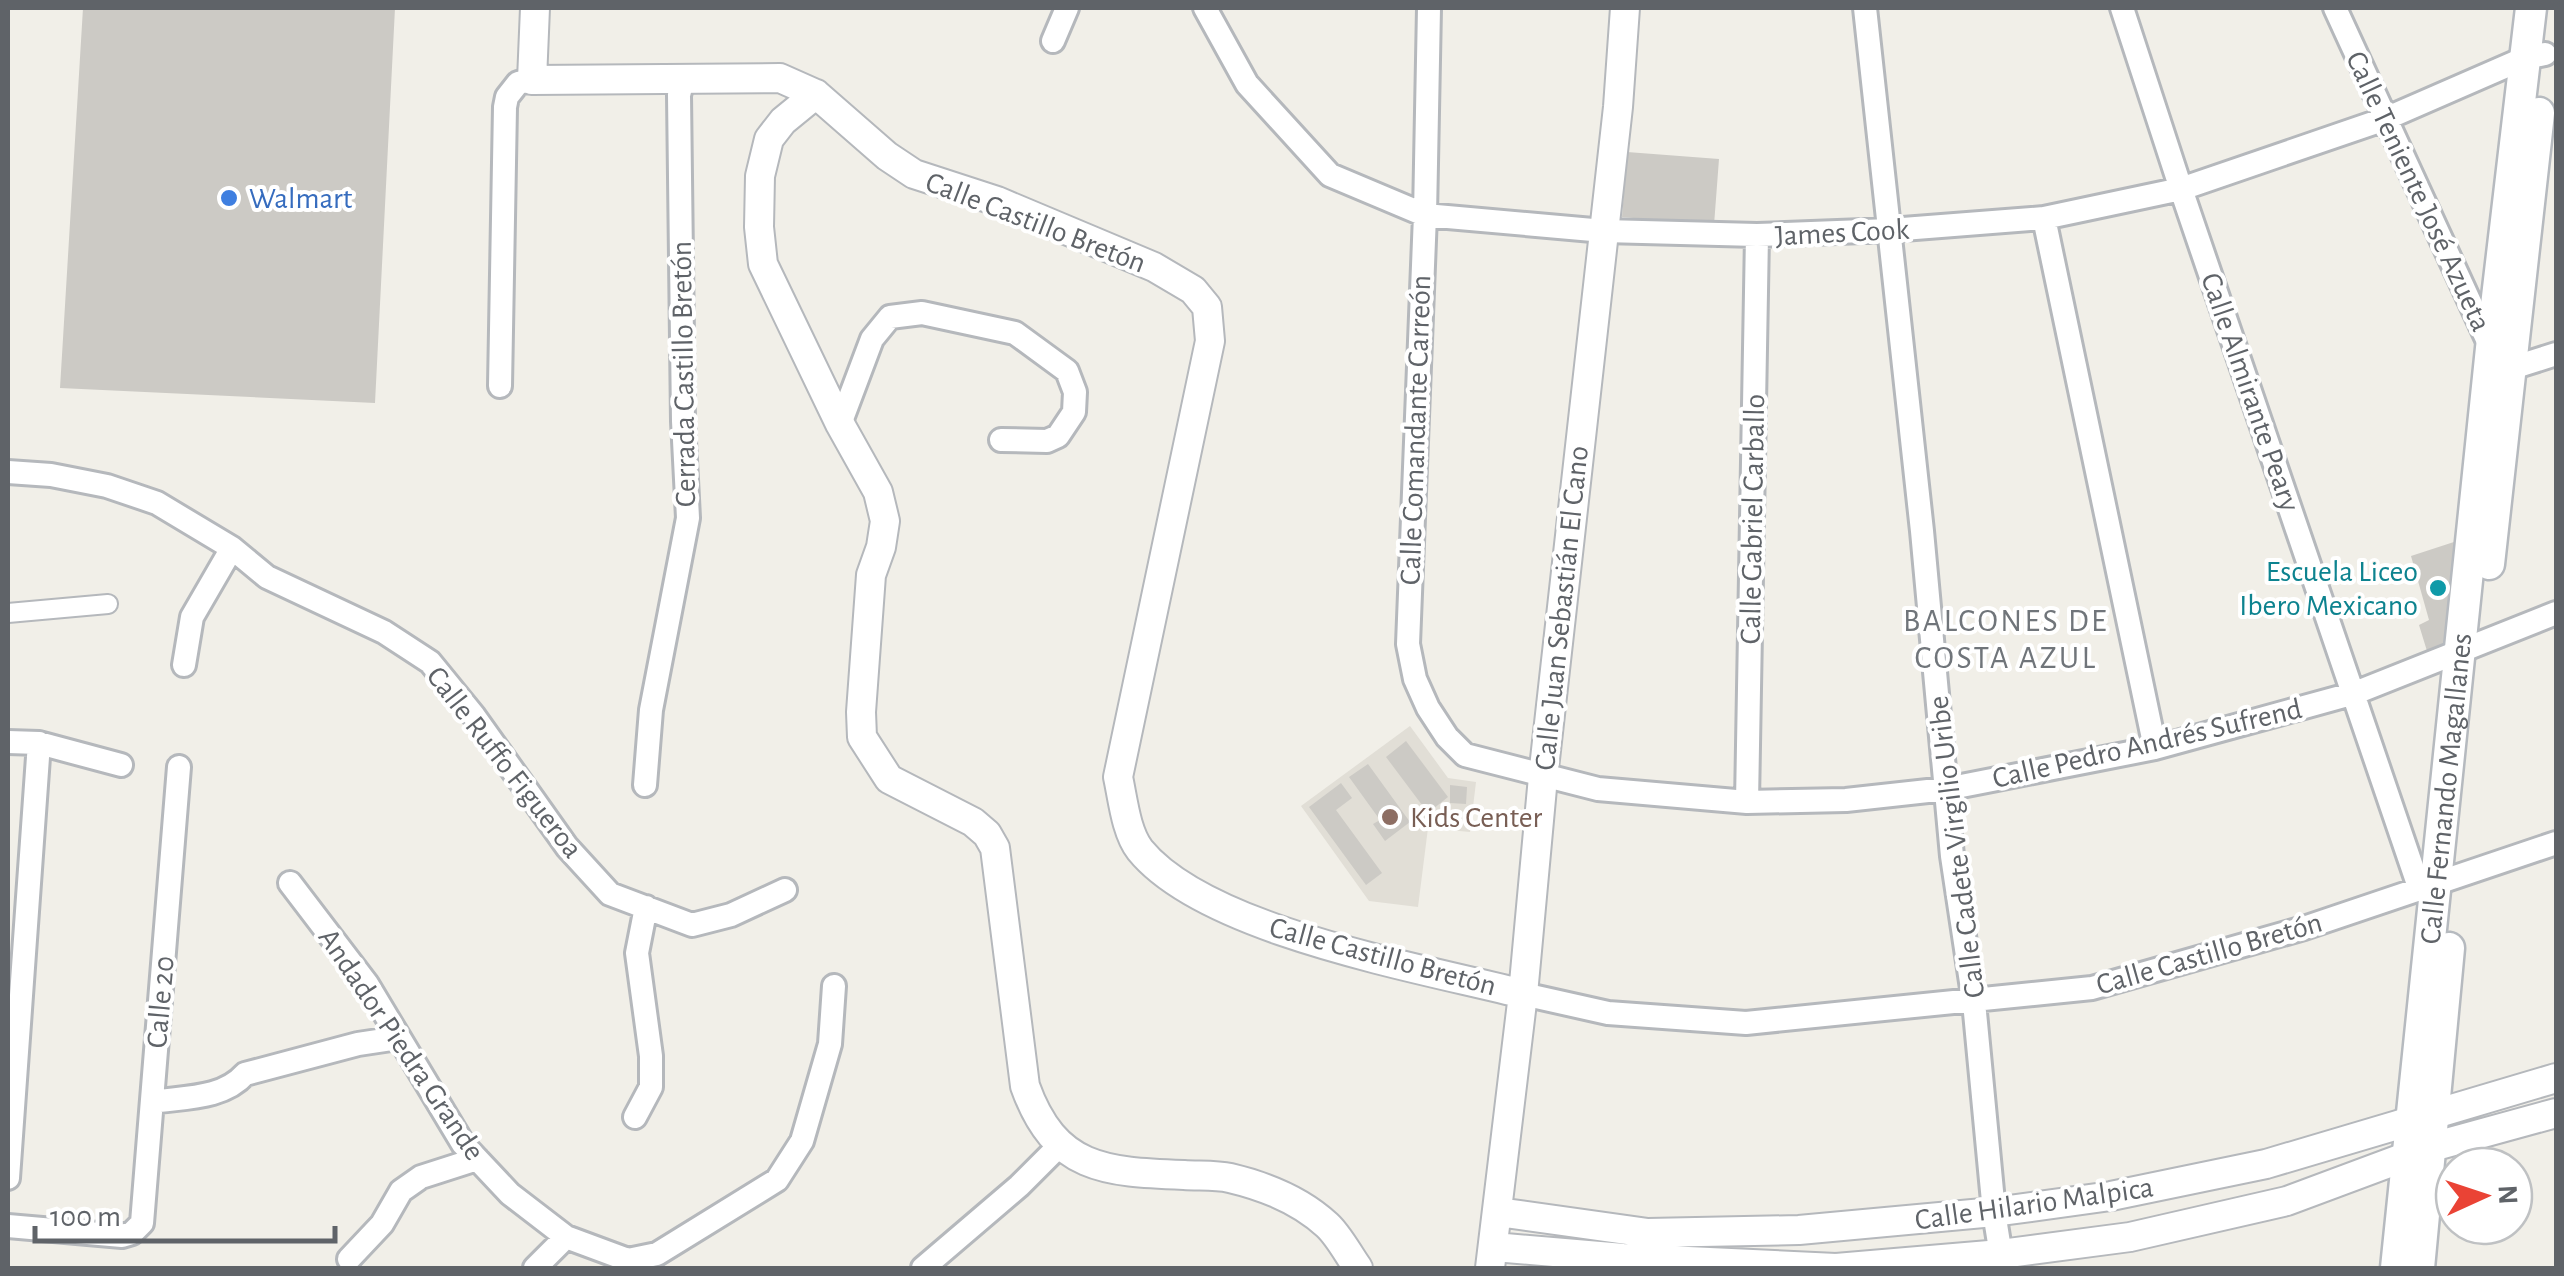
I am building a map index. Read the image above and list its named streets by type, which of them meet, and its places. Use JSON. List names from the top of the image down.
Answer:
{
  "streets": {
    "main road": ["Calle Fernando Magallanes"],
    "street": [
      "Calle Teniente José Azueta",
      "Calle Castillo Bretón",
      "James Cook",
      "Cerrada Castillo Bretón",
      "Calle Almirante Peary",
      "Calle Comandante Carreón",
      "Calle Gabriel Carballo",
      "Calle Juan Sebastián El Cano",
      "Calle Pedro Andrés Sufrend",
      "Calle Ruffo Figueroa",
      "Calle Cadete Virgilio Uribe",
      "Calle 20",
      "Andador Piedra Grande",
      "Calle Hilario Malpica"
    ]
  },
  "crossings": [
    ["Calle Teniente José Azueta", "James Cook"],
    ["Calle Teniente José Azueta", "Calle Fernando Magallanes"],
    ["Calle Castillo Bretón", "Cerrada Castillo Bretón"],
    ["Calle Castillo Bretón", "Calle Almirante Peary"],
    ["Calle Castillo Bretón", "Calle Juan Sebastián El Cano"],
    ["Calle Castillo Bretón", "Calle Fernando Magallanes"],
    ["Calle Castillo Bretón", "Calle Cadete Virgilio Uribe"],
    ["James Cook", "Calle Almirante Peary"],
    ["James Cook", "Calle Comandante Carreón"],
    ["James Cook", "Calle Gabriel Carballo"],
    ["James Cook", "Calle Juan Sebastián El Cano"],
    ["James Cook", "Calle Fernando Magallanes"],
    ["James Cook", "Calle Cadete Virgilio Uribe"],
    ["Calle Almirante Peary", "Calle Pedro Andrés Sufrend"],
    ["Calle Almirante Peary", "Calle Fernando Magallanes"],
    ["Calle Comandante Carreón", "Calle Juan Sebastián El Cano"],
    ["Calle Comandante Carreón", "Calle Pedro Andrés Sufrend"],
    ["Calle Gabriel Carballo", "Calle Pedro Andrés Sufrend"],
    ["Calle Juan Sebastián El Cano", "Calle Pedro Andrés Sufrend"],
    ["Calle Juan Sebastián El Cano", "Calle Hilario Malpica"],
    ["Calle Pedro Andrés Sufrend", "Calle Fernando Magallanes"],
    ["Calle Pedro Andrés Sufrend", "Calle Cadete Virgilio Uribe"],
    ["Calle Fernando Magallanes", "Calle Hilario Malpica"],
    ["Calle Cadete Virgilio Uribe", "Calle Hilario Malpica"]
  ],
  "districts": ["BALCONES DE COSTA AZUL"],
  "places": ["Walmart", "Escuela Liceo Ibero Mexicano", "Kids Center"],
  "scale_bar": "100 m",
  "north": "right"
}
